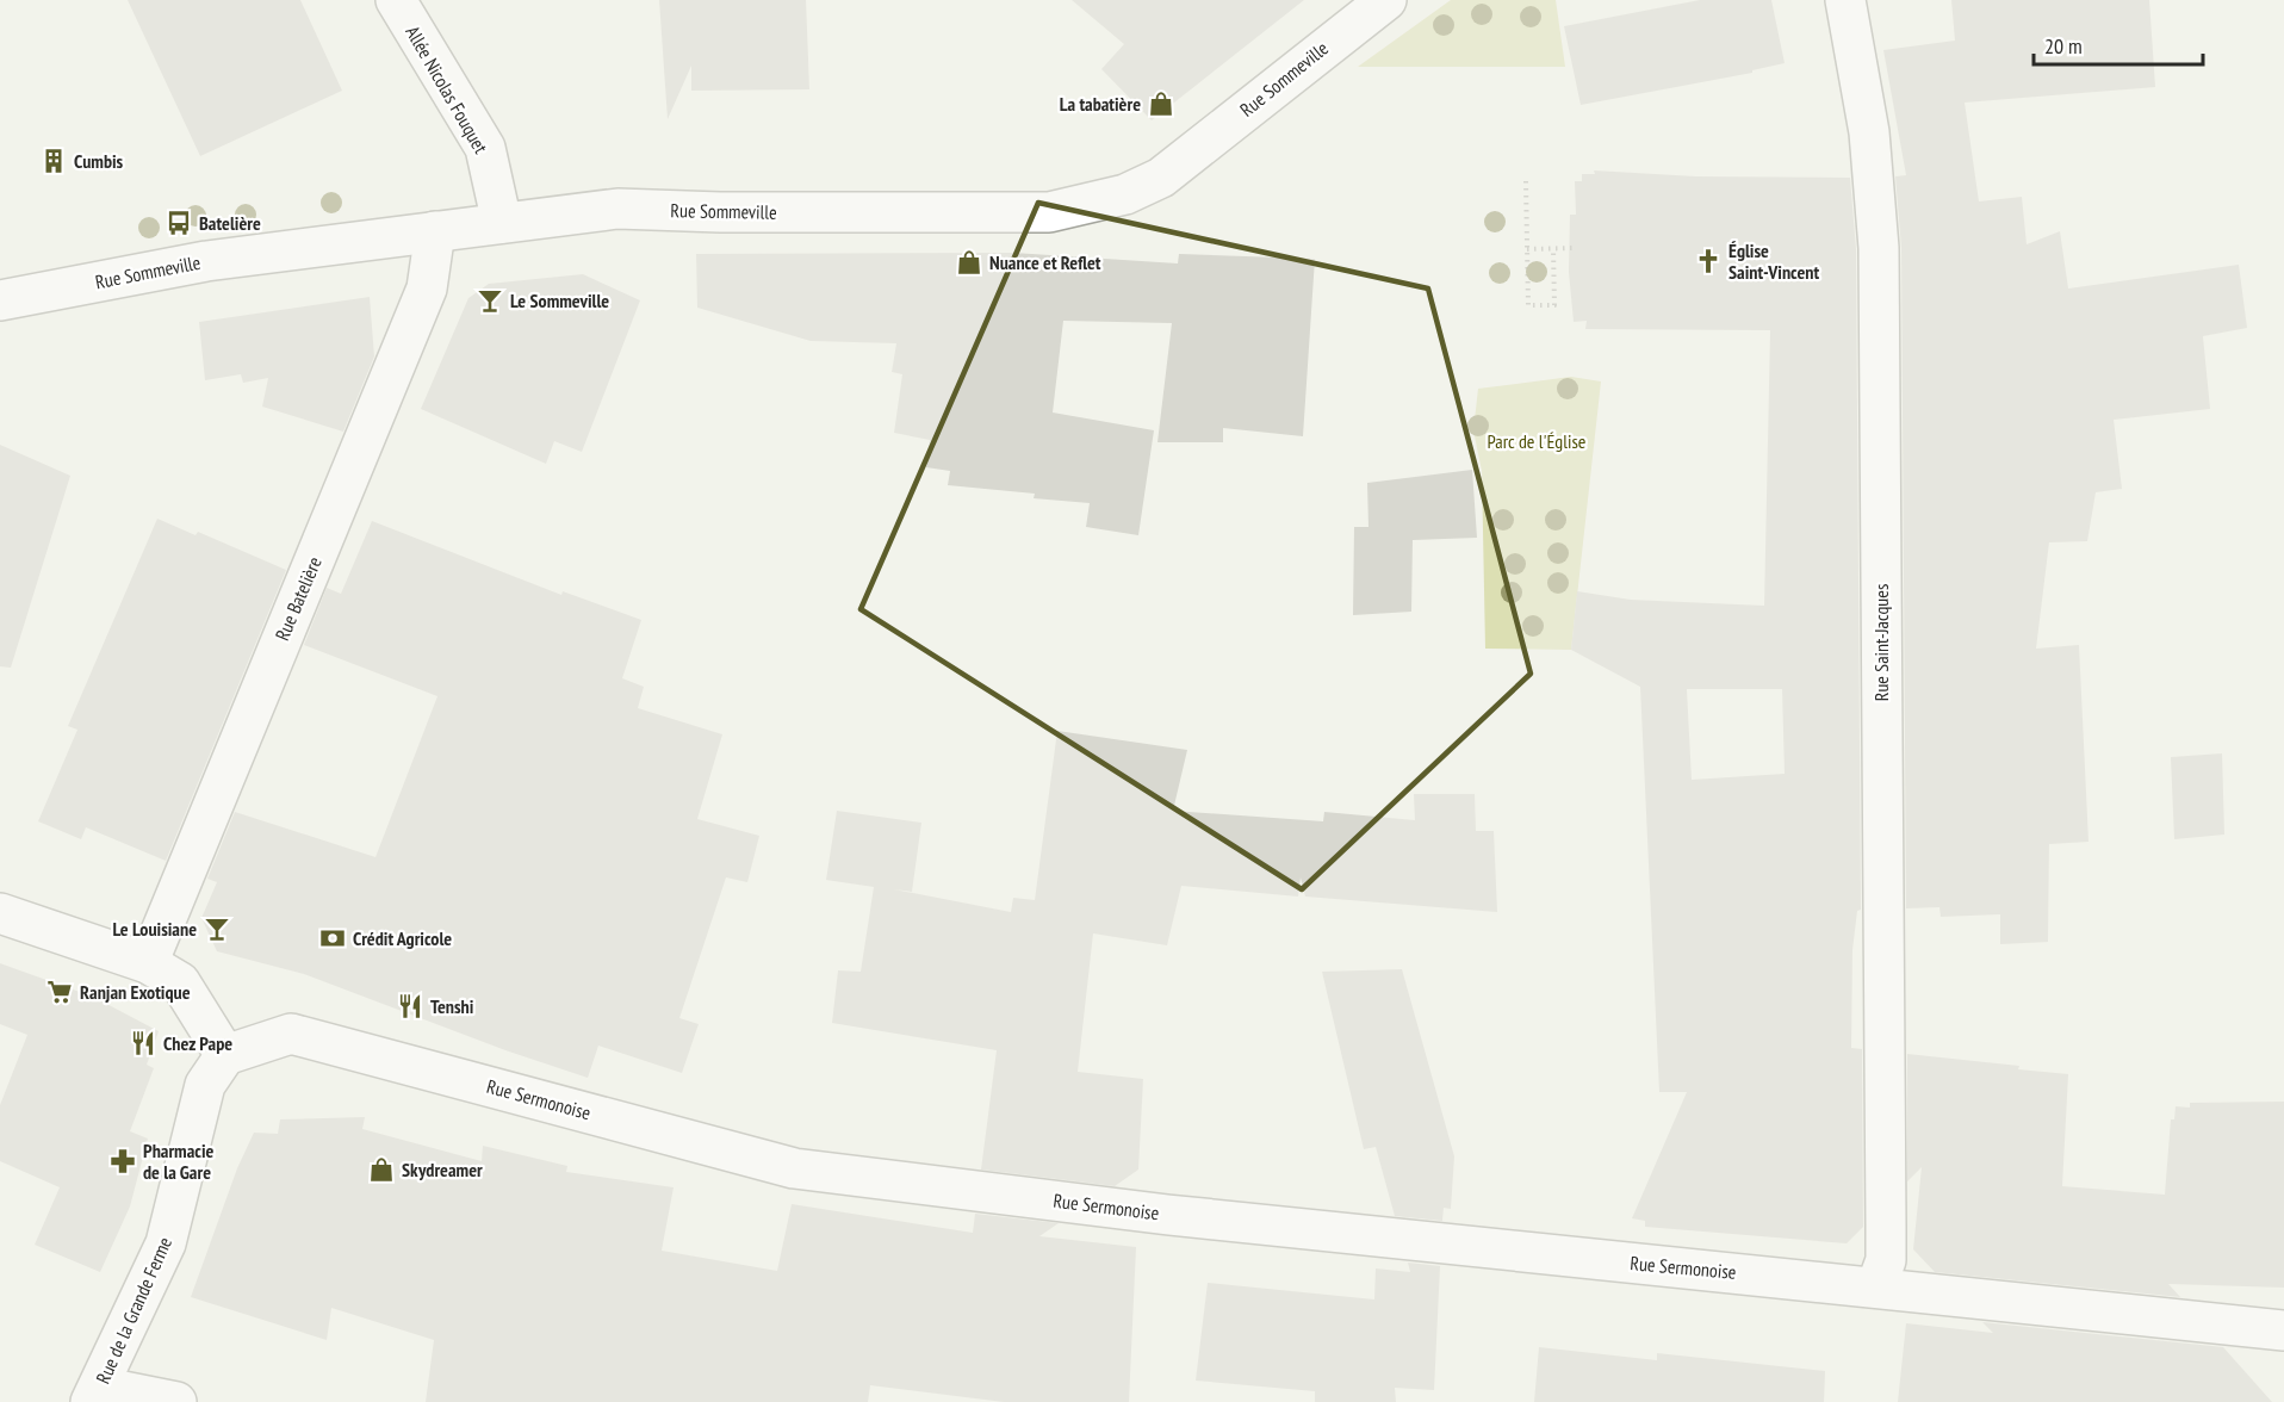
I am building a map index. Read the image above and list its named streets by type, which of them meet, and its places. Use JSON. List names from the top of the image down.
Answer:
{
  "streets": {
    "street": [
      "Rue Sommeville",
      "Allée Nicolas Fouquet",
      "Rue Batelière",
      "Rue Saint-Jacques",
      "Rue Sermonoise",
      "Rue de la Grande Ferme"
    ]
  },
  "crossings": [
    ["Rue Sommeville", "Allée Nicolas Fouquet"],
    ["Rue Sommeville", "Rue Batelière"],
    ["Rue Saint-Jacques", "Rue Sermonoise"],
    ["Rue Sermonoise", "Rue de la Grande Ferme"]
  ],
  "parks": ["Parc de l'Église"],
  "places": {
    "shop": ["La tabatière", "Nuance et Reflet", "Skydreamer"],
    "building": ["Cumbis"],
    "bus stop": ["Batelière"],
    "church": ["Église Saint-Vincent"],
    "bar": ["Le Sommeville", "Le Louisiane"],
    "bank": ["Crédit Agricole"],
    "supermarket": ["Ranjan Exotique"],
    "restaurant": ["Tenshi", "Chez Pape"],
    "pharmacy": ["Pharmacie de la Gare"]
  },
  "scale_bar": "20 m"
}
